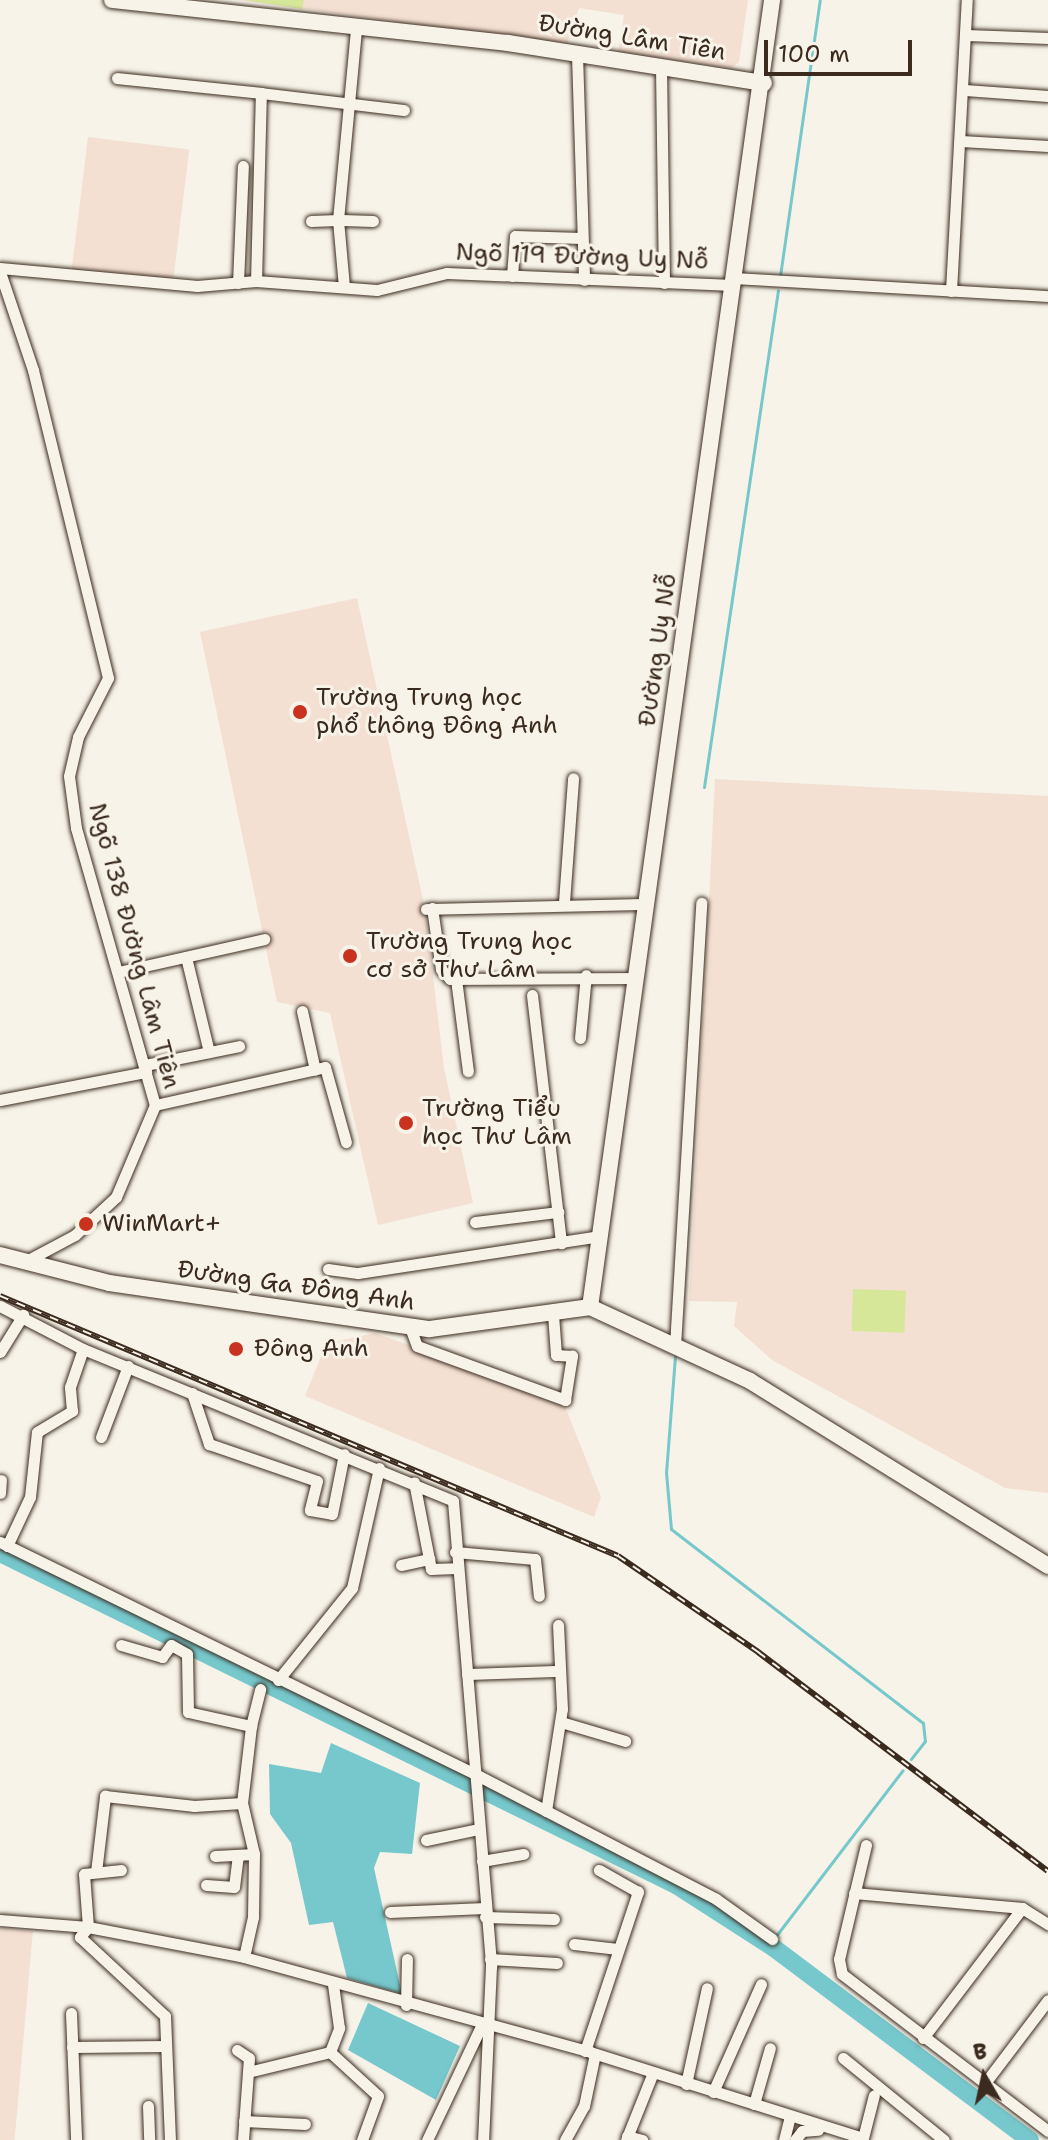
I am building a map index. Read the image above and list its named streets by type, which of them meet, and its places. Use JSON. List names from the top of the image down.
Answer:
{
  "streets": {
    "street": [
      "Đường Lâm Tiên",
      "Ngõ 119 Đường Uy Nỗ",
      "Đường Uy Nỗ",
      "Ngõ 138 Đường Lâm Tiên",
      "Đường Ga Đông Anh"
    ]
  },
  "crossings": [
    ["Đường Lâm Tiên", "Đường Uy Nỗ"],
    ["Ngõ 119 Đường Uy Nỗ", "Đường Uy Nỗ"],
    ["Ngõ 119 Đường Uy Nỗ", "Ngõ 138 Đường Lâm Tiên"],
    ["Đường Uy Nỗ", "Đường Ga Đông Anh"],
    ["Ngõ 138 Đường Lâm Tiên", "Đường Ga Đông Anh"]
  ],
  "places": [
    "Trường Trung học phổ thông Đông Anh",
    "Trường Trung học cơ sở Thư Lâm",
    "Trường Tiểu học Thư Lâm",
    "WinMart+",
    "Đông Anh"
  ],
  "scale_bar": "100 m",
  "north": "top"
}
